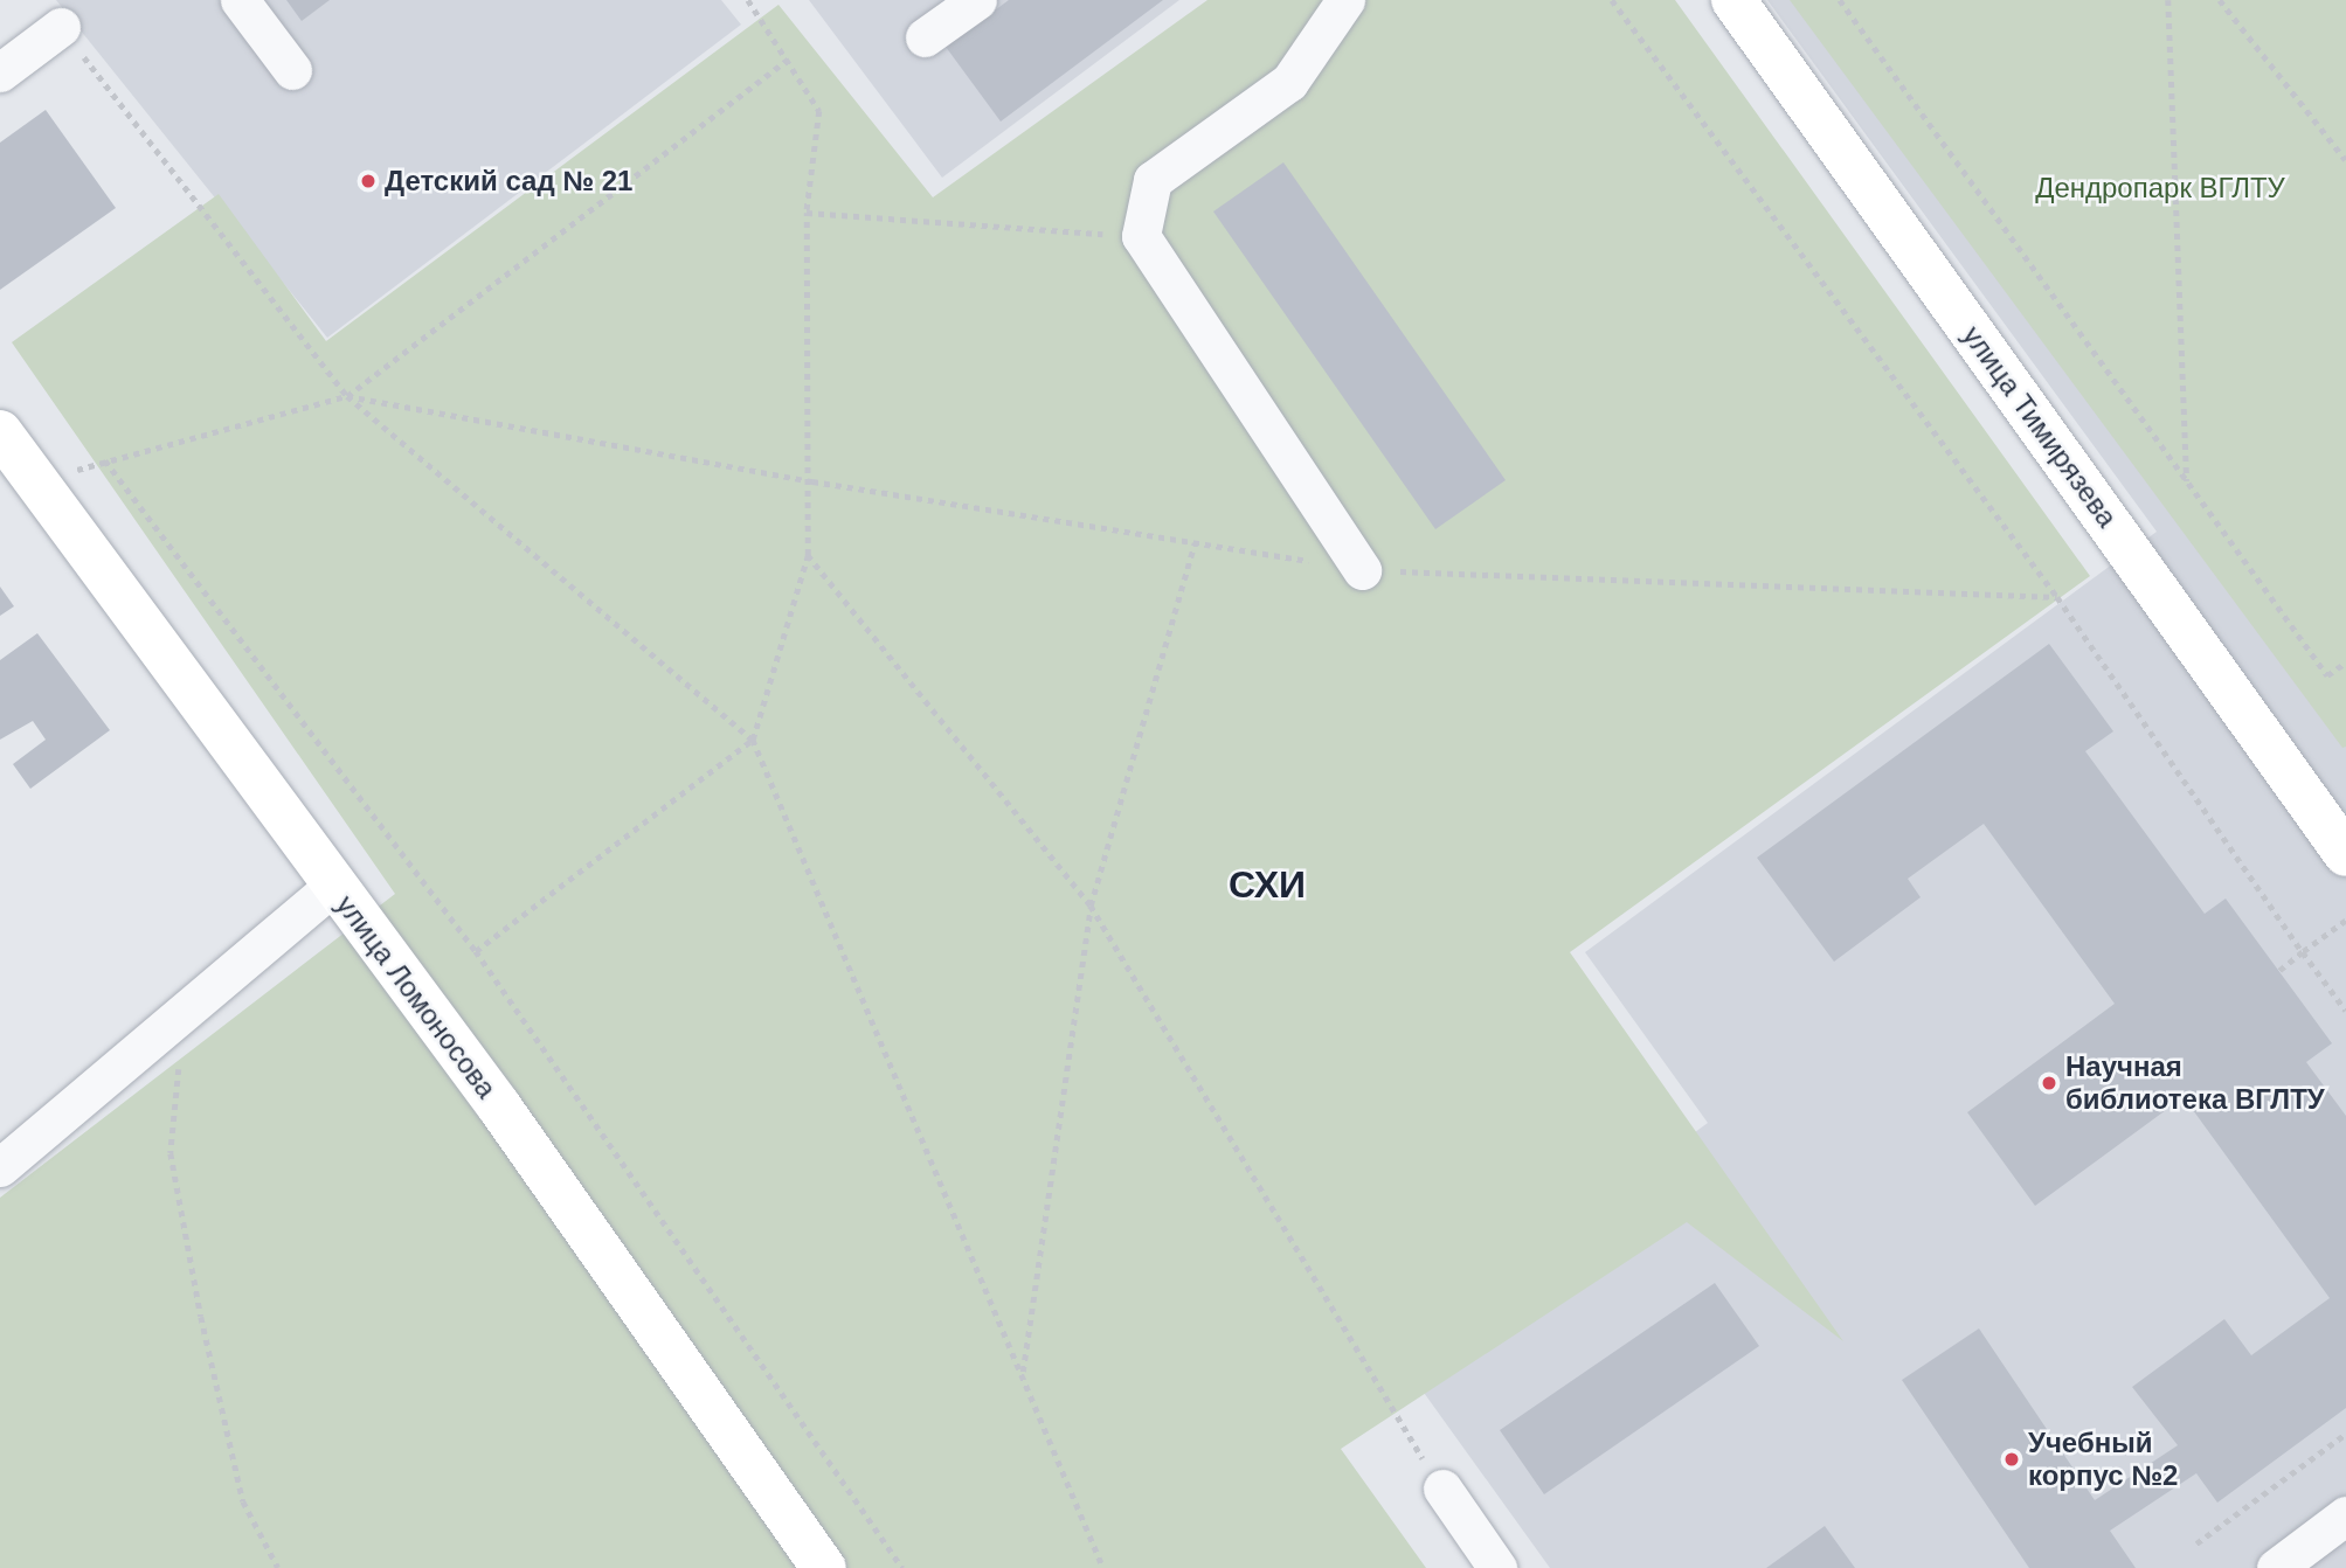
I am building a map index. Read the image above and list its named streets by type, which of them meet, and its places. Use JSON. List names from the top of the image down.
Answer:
{
  "streets": {
    "main road": ["улица Тимирязева", "улица Ломоносова"]
  },
  "districts": ["СХИ"],
  "parks": ["Дендропарк ВГЛТУ"],
  "places": ["Детский сад № 21", "Научная библиотека ВГЛТУ", "Учебный корпус №2"]
}
